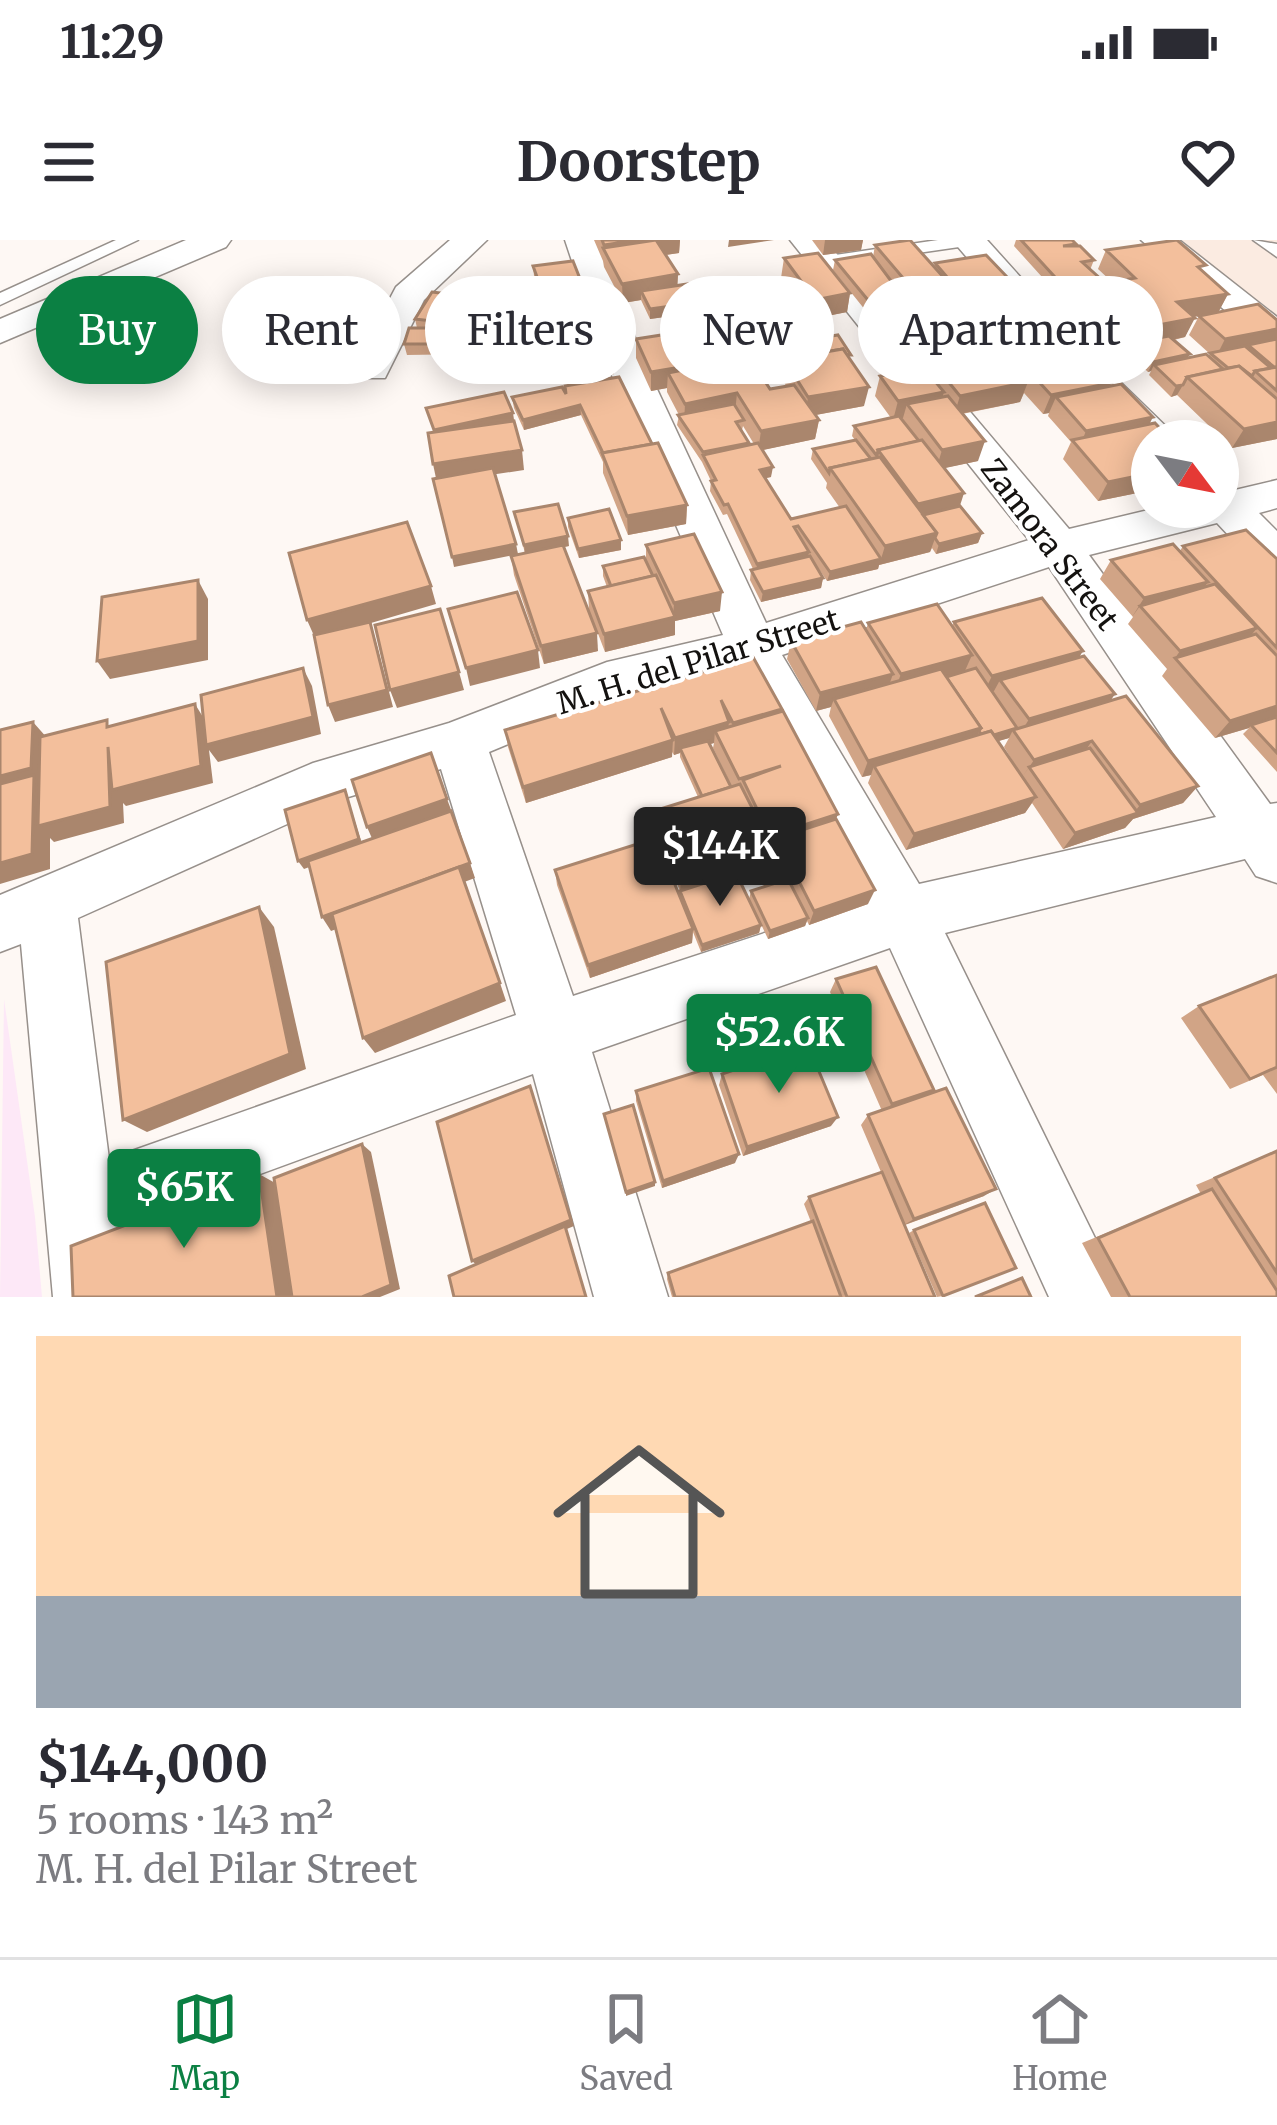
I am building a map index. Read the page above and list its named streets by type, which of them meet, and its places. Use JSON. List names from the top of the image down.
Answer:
{
  "streets": {
    "street": ["Zamora Street", "M. H. del Pilar Street"]
  },
  "crossings": [
    ["Zamora Street", "M. H. del Pilar Street"]
  ],
  "north": "bottom right",
  "page": {
    "status": "11:29",
    "header": "Doorstep",
    "chip": [
      "Buy",
      "Rent",
      "Filters",
      "New",
      "Apartment"
    ],
    "price": ["$144K", "$52.6K", "$65K"],
    "list": [
      {
        "name": "$144,000",
        "note": "5 rooms · 143 m² · M. H. del Pilar Street"
      }
    ],
    "tabs": ["Map", "Saved", "Home"]
  }
}
